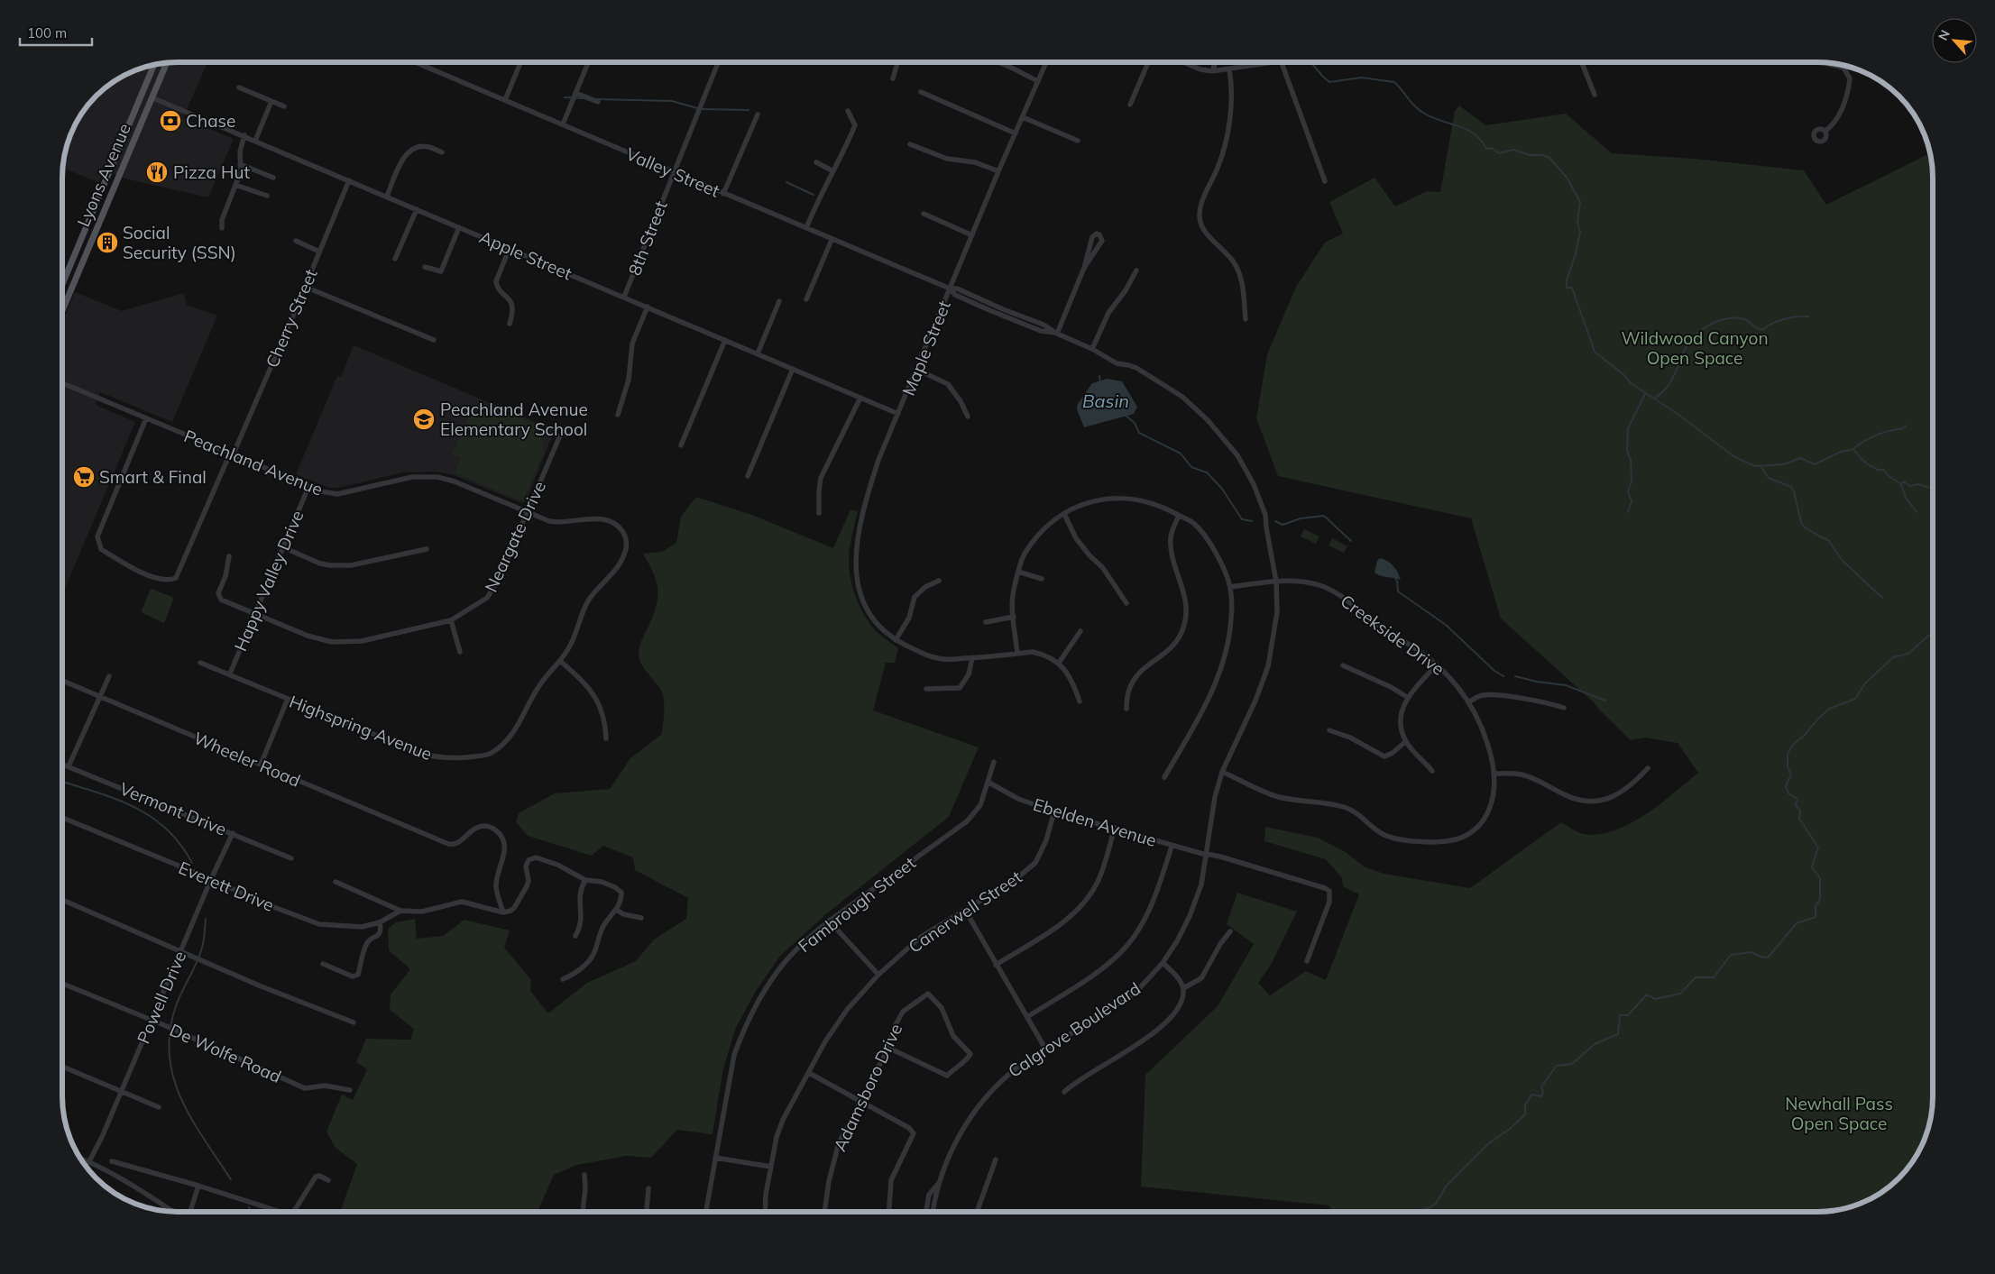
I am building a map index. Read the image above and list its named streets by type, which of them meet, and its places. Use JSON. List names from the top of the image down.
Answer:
{
  "streets": {
    "main road": ["Lyons Avenue"],
    "street": [
      "Valley Street",
      "8th Street",
      "Apple Street",
      "Cherry Street",
      "Maple Street",
      "Peachland Avenue",
      "Neargate Drive",
      "Happy Valley Drive",
      "Creekside Drive",
      "Highspring Avenue",
      "Wheeler Road",
      "Vermont Drive",
      "Ebelden Avenue",
      "Everett Drive",
      "Fambrough Street",
      "Canerwell Street",
      "Powell Drive",
      "Calgrove Boulevard",
      "De Wolfe Road",
      "Adamsboro Drive"
    ]
  },
  "crossings": [
    ["Valley Street", "8th Street"],
    ["Valley Street", "Maple Street"],
    ["Valley Street", "Calgrove Boulevard"],
    ["Lyons Avenue", "Apple Street"],
    ["8th Street", "Apple Street"],
    ["Apple Street", "Cherry Street"],
    ["Apple Street", "Maple Street"],
    ["Cherry Street", "Peachland Avenue"],
    ["Peachland Avenue", "Neargate Drive"],
    ["Peachland Avenue", "Happy Valley Drive"],
    ["Peachland Avenue", "Highspring Avenue"],
    ["Neargate Drive", "Happy Valley Drive"],
    ["Happy Valley Drive", "Highspring Avenue"],
    ["Creekside Drive", "Calgrove Boulevard"],
    ["Vermont Drive", "Powell Drive"],
    ["Ebelden Avenue", "Fambrough Street"],
    ["Ebelden Avenue", "Canerwell Street"],
    ["Ebelden Avenue", "Calgrove Boulevard"],
    ["Everett Drive", "Powell Drive"],
    ["Powell Drive", "De Wolfe Road"]
  ],
  "water": ["Basin"],
  "parks": ["Wildwood Canyon Open Space", "Newhall Pass Open Space"],
  "places": {
    "bank": ["Chase"],
    "restaurant": ["Pizza Hut"],
    "building": ["Social Security (SSN)"],
    "school or university": ["Peachland Avenue Elementary School"],
    "supermarket": ["Smart & Final"]
  },
  "scale_bar": "100 m",
  "north": "top left"
}
